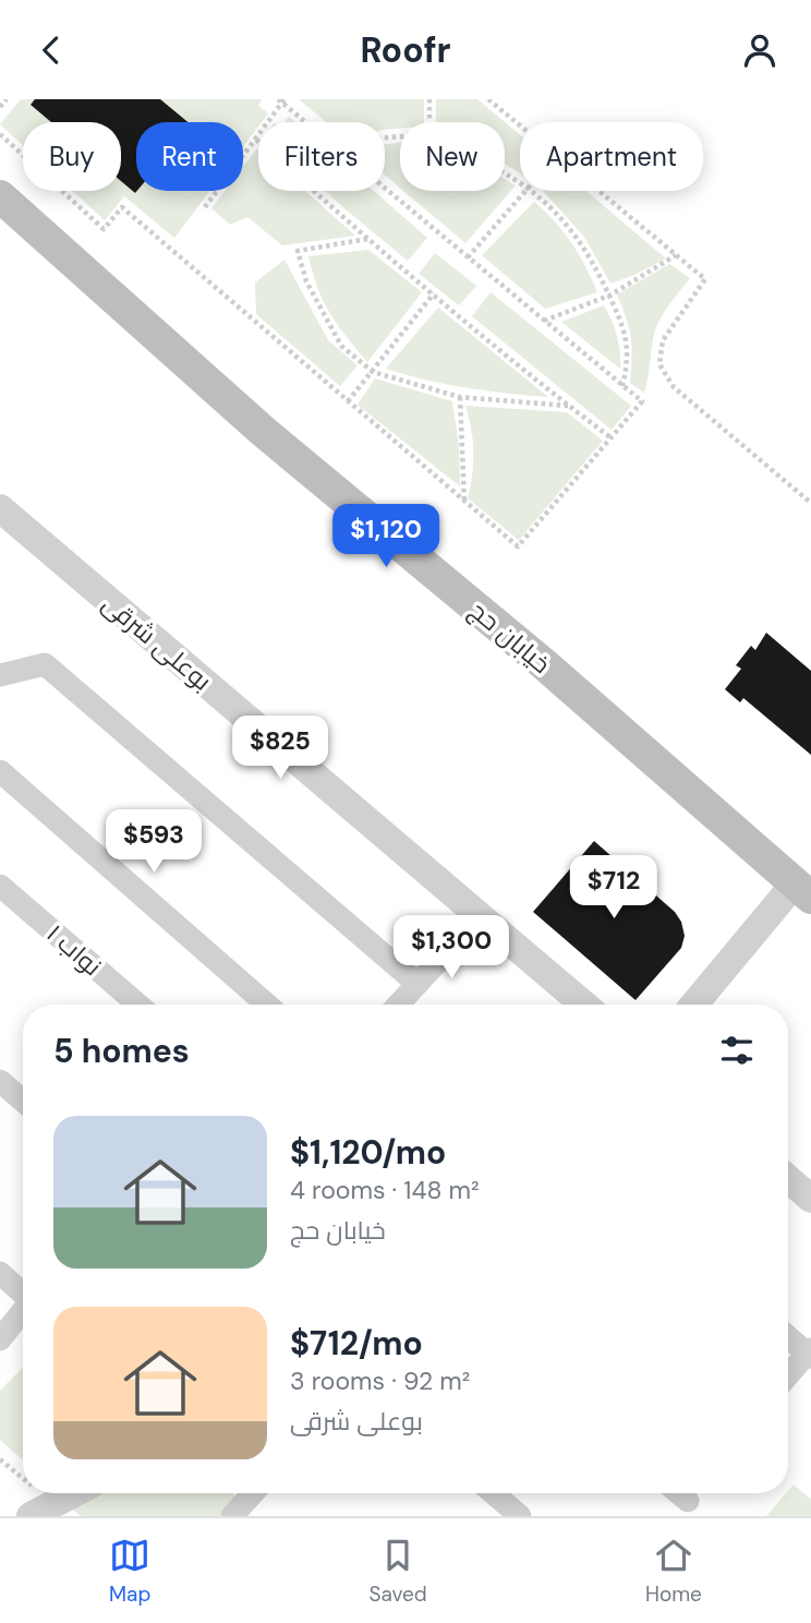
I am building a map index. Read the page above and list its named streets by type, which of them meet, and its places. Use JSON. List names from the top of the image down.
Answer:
{
  "streets": {
    "main road": ["خیابان حج"],
    "street": ["بوعلی شرقی", "نواب ۱"]
  },
  "page": {
    "header": "Roofr",
    "chip": [
      "Buy",
      "Rent",
      "Filters",
      "New",
      "Apartment"
    ],
    "price": [
      "$1,120",
      "$825",
      "$593",
      "$712",
      "$1,300"
    ],
    "heading": "5 homes",
    "list": [
      {
        "name": "$1,120/mo",
        "note": "4 rooms · 148 m² · خیابان حج"
      },
      {
        "name": "$712/mo",
        "note": "3 rooms · 92 m² · بوعلی شرقی"
      }
    ],
    "tabs": ["Map", "Saved", "Home"]
  }
}
